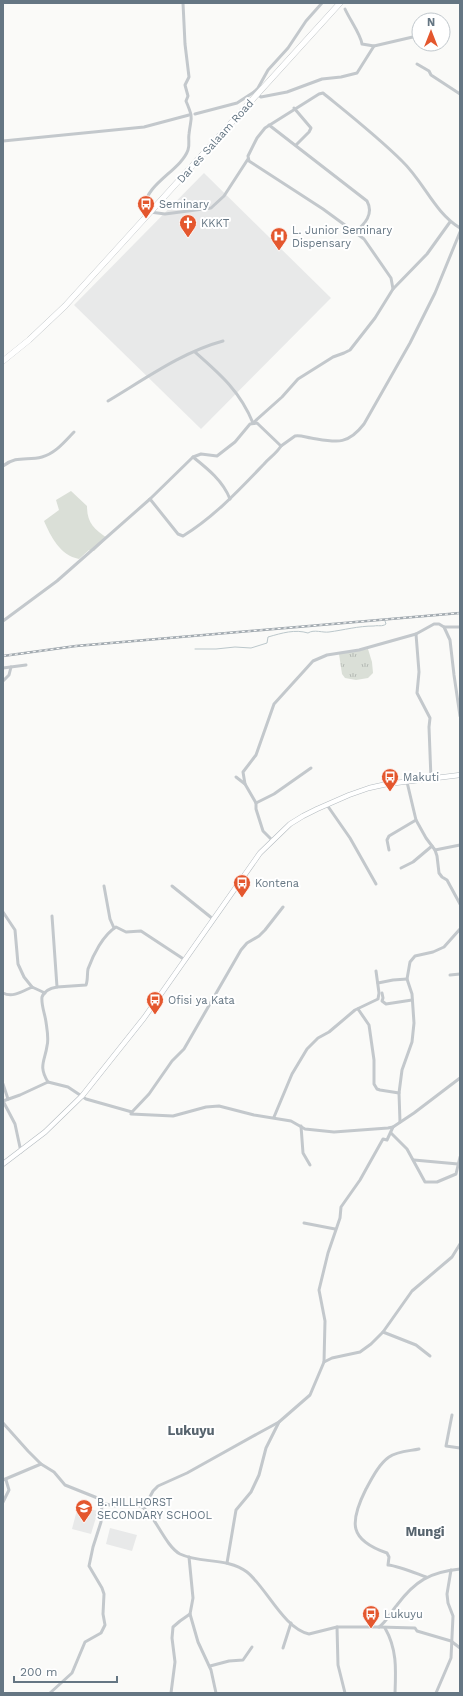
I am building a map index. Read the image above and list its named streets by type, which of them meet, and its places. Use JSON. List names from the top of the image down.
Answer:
{
  "streets": {
    "highway": ["Dar es Salaam Road"]
  },
  "districts": ["Lukuyu", "Mungi"],
  "places": {
    "bus stop": [
      "Seminary",
      "Makuti",
      "Kontena",
      "Ofisi ya Kata",
      "Lukuyu"
    ],
    "church": ["KKKT"],
    "hospital": ["L. Junior Seminary Dispensary"],
    "school or university": ["B. HILLHORST SECONDARY SCHOOL"]
  },
  "scale_bar": "200 m",
  "north": "top"
}
